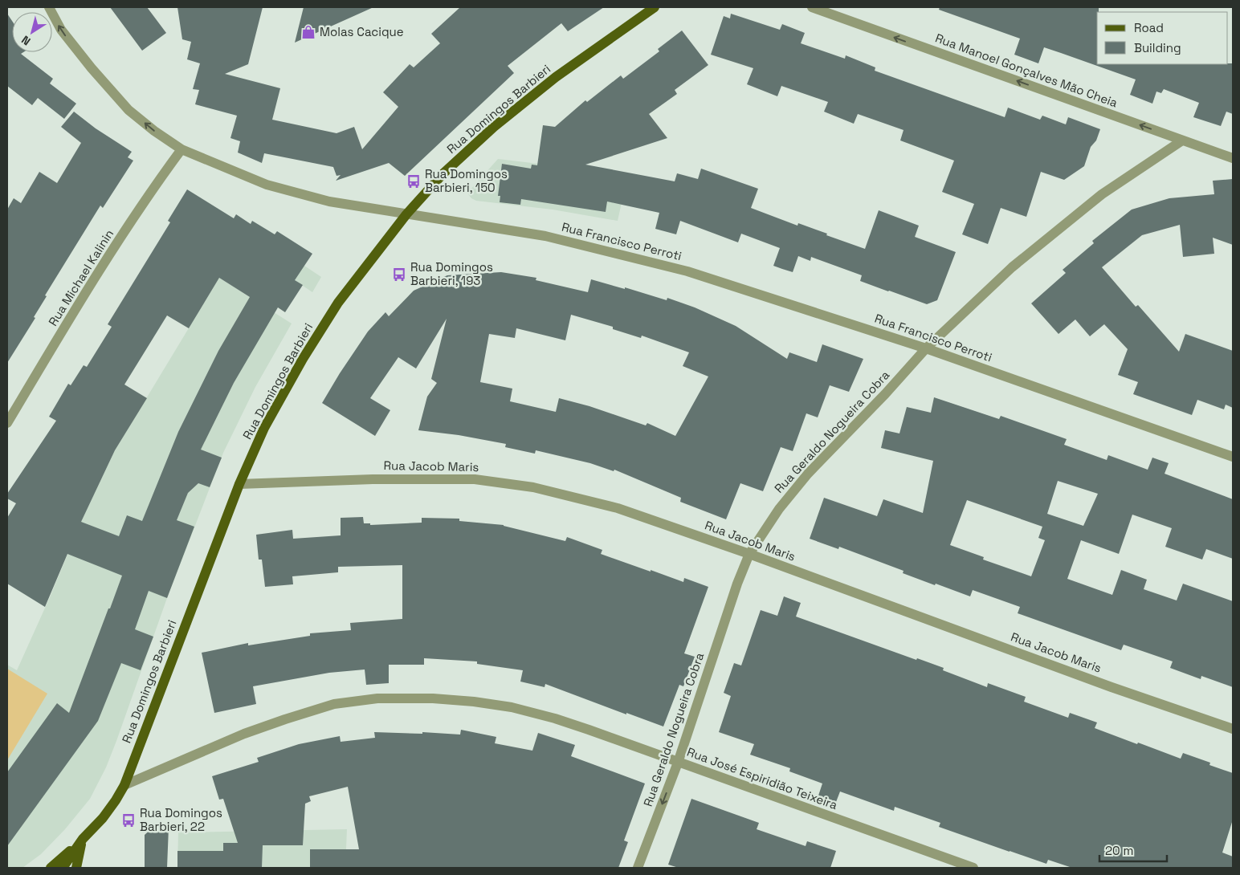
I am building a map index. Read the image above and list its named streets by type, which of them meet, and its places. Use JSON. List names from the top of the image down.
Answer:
{
  "streets": {
    "main road": ["Rua Domingos Barbieri"],
    "street": [
      "Rua Manoel Gonçalves Mão Cheia",
      "Rua Francisco Perroti",
      "Rua Michael Kalinin",
      "Rua Geraldo Nogueira Cobra",
      "Rua Jacob Maris",
      "Rua José Espiridião Teixeira"
    ]
  },
  "crossings": [
    ["Rua Manoel Gonçalves Mão Cheia", "Rua Geraldo Nogueira Cobra"],
    ["Rua Domingos Barbieri", "Rua Francisco Perroti"],
    ["Rua Domingos Barbieri", "Rua Jacob Maris"],
    ["Rua Domingos Barbieri", "Rua José Espiridião Teixeira"],
    ["Rua Francisco Perroti", "Rua Michael Kalinin"],
    ["Rua Francisco Perroti", "Rua Geraldo Nogueira Cobra"],
    ["Rua Geraldo Nogueira Cobra", "Rua Jacob Maris"],
    ["Rua Geraldo Nogueira Cobra", "Rua José Espiridião Teixeira"]
  ],
  "one_way": ["Rua Manoel Gonçalves Mão Cheia"],
  "places": {
    "shop": ["Molas Cacique"],
    "bus stop": ["Rua Domingos Barbieri, 150", "Rua Domingos Barbieri, 193", "Rua Domingos Barbieri, 22"]
  },
  "legend": ["Road", "Building"],
  "scale_bar": "20 m",
  "north": "bottom left"
}
